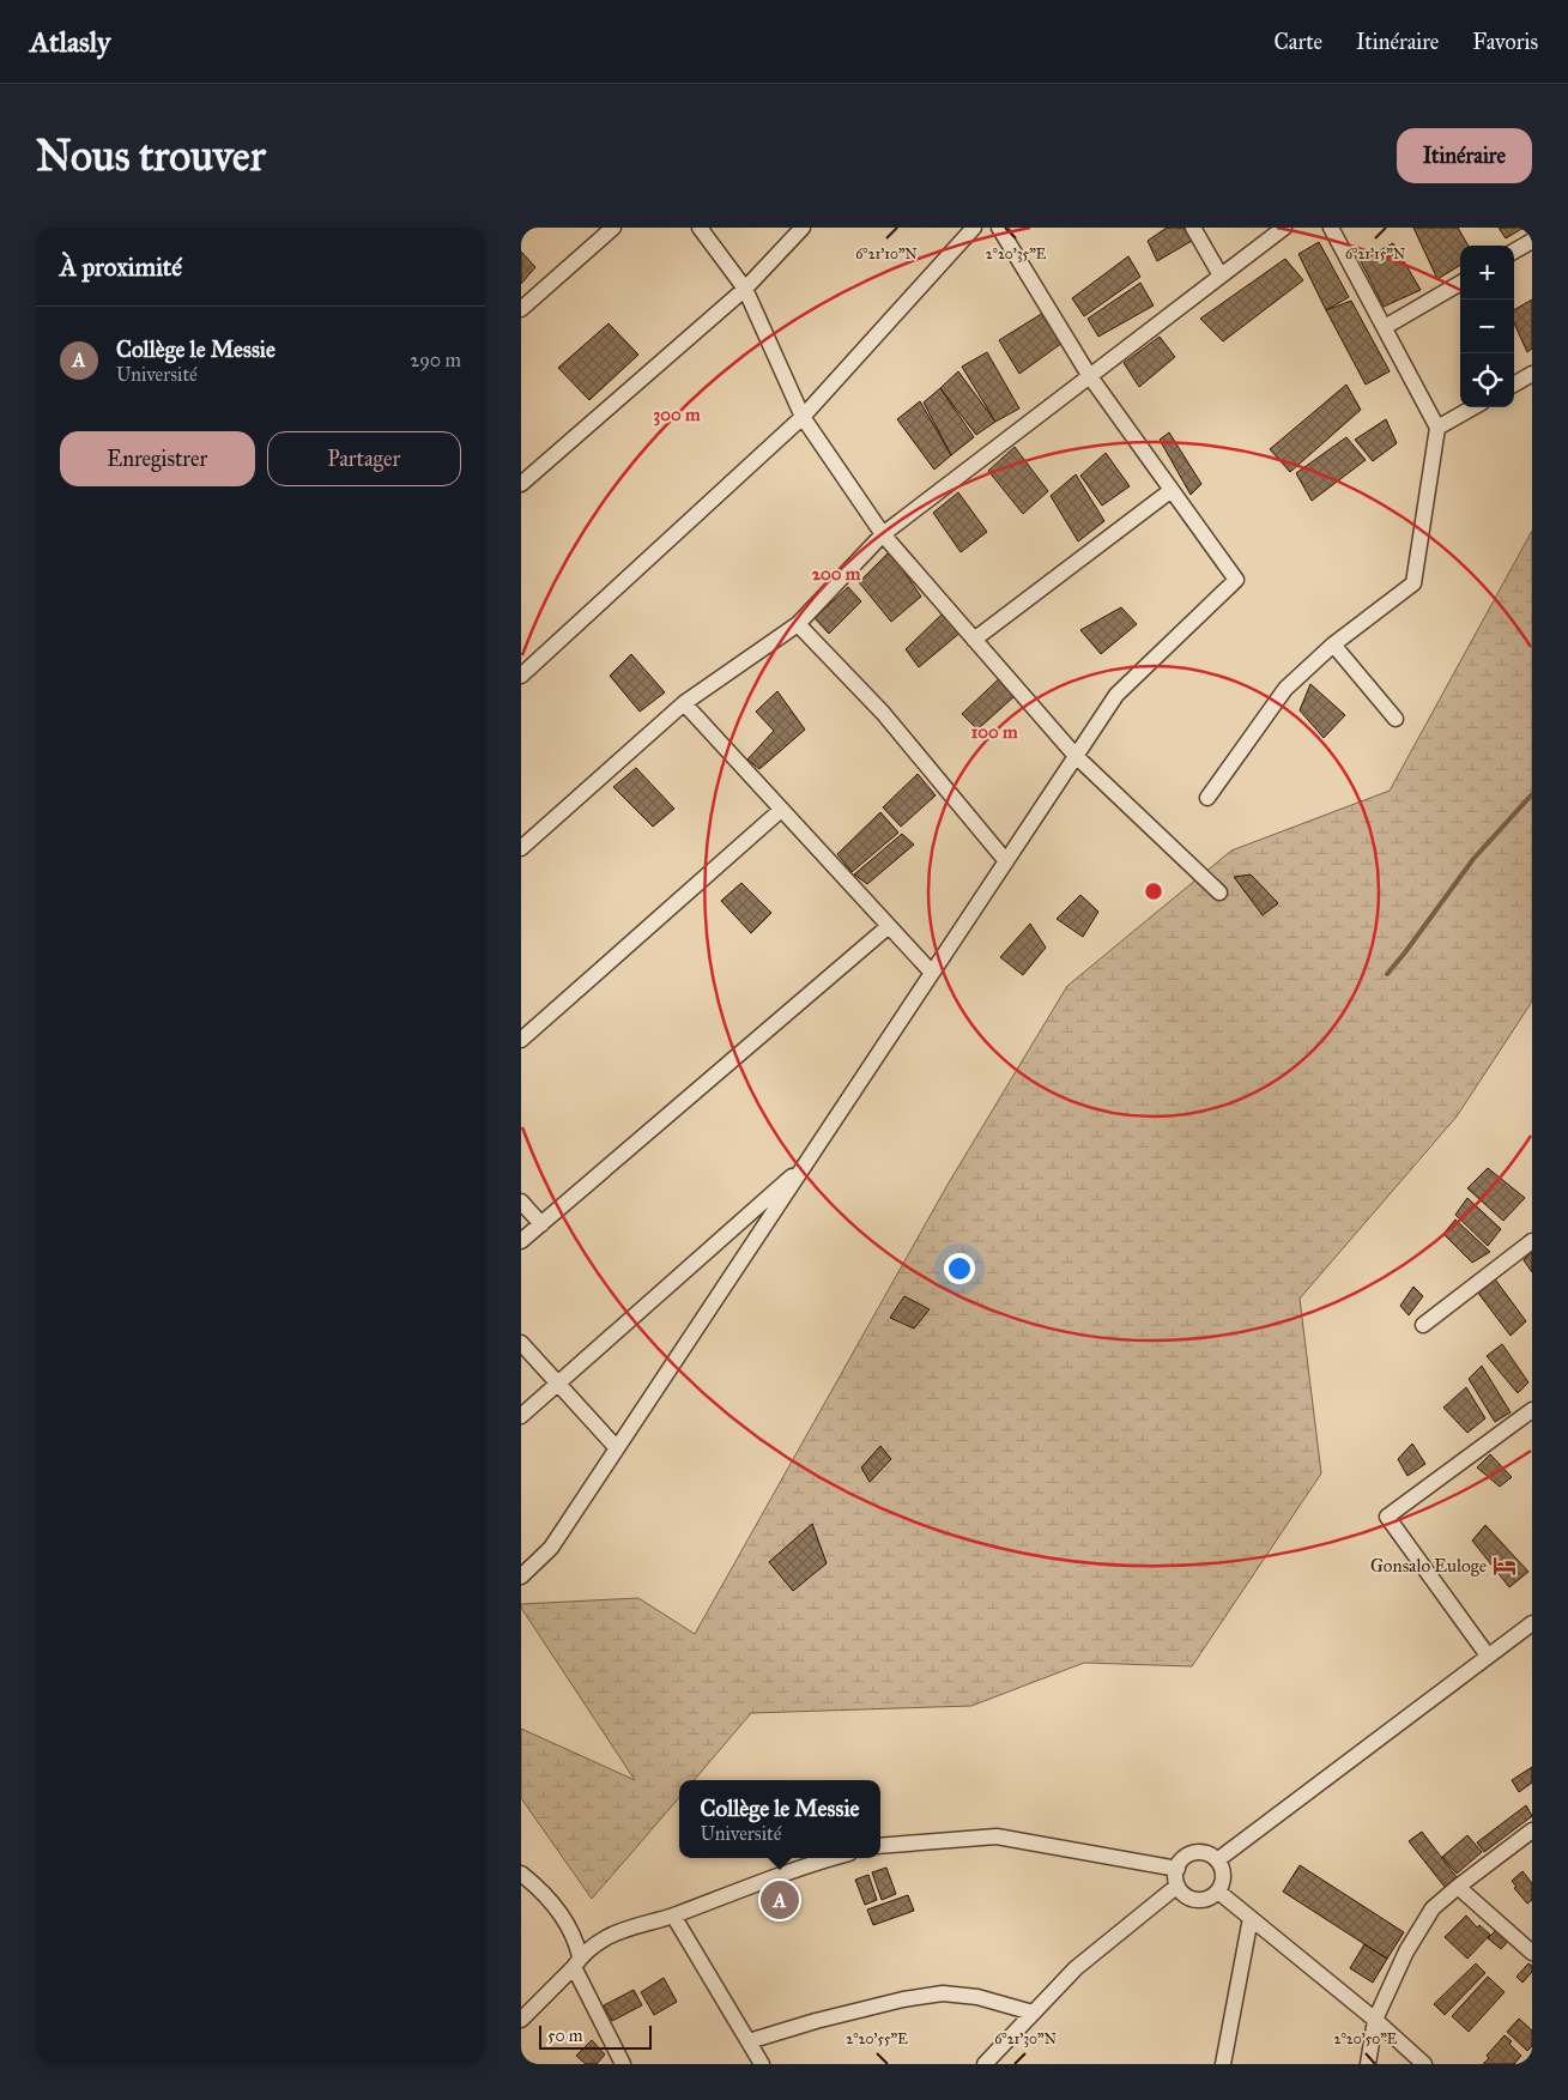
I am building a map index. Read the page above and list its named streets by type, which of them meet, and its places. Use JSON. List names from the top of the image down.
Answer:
{
  "places": {
    "hotel": ["Gonsalo Euloge"]
  },
  "scale_bar": "50 m",
  "page": {
    "header": "Atlasly",
    "nav": ["Carte", "Itinéraire", "Favoris"],
    "buttons": [
      "Itinéraire",
      ["Enregistrer", "Partager"]
    ],
    "title": "Nous trouver",
    "heading": "À proximité",
    "map_buttons": ["+", "−"],
    "list": [
      {
        "mark": "A",
        "name": "Collège le Messie",
        "note": "Université",
        "value": "290 m"
      }
    ],
    "popup": ["Collège le Messie", "Université"],
    "pins": "A",
    "scale": "50 m"
  },
  "coordinates": [
    "6°21'10\"N",
    "2°20'35\"E",
    "6°21'15\"N",
    "2°20'55\"E",
    "6°21'30\"N",
    "2°20'50\"E"
  ],
  "rings": ["300 m", "200 m", "100 m"]
}
